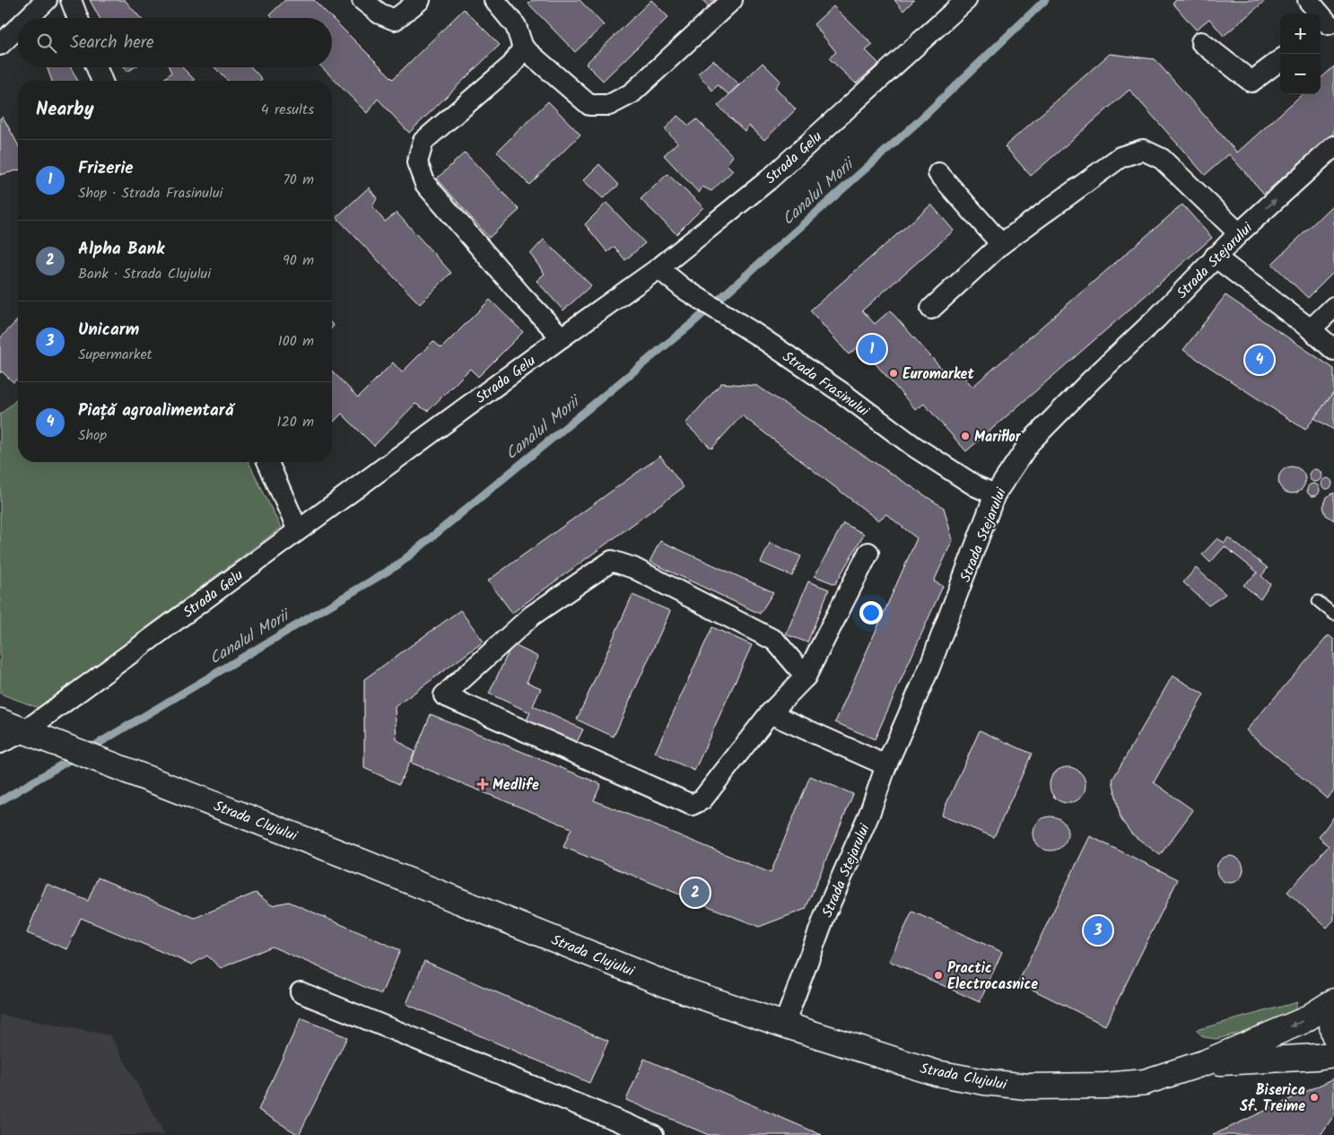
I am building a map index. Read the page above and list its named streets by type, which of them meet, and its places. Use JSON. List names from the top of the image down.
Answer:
{
  "streets": {
    "main road": ["Strada Clujului"],
    "street": ["Strada Gelu", "Strada Stejarului", "Strada Frasinului"]
  },
  "crossings": [
    ["Strada Gelu", "Strada Frasinului"],
    ["Strada Gelu", "Strada Clujului"],
    ["Strada Stejarului", "Strada Frasinului"],
    ["Strada Stejarului", "Strada Clujului"]
  ],
  "water": ["Canalul Morii"],
  "places": {
    "other": [
      "Euromarket",
      "Mariflor",
      "Practic Electrocasnice",
      "Biserica Sf. Treime"
    ],
    "health": ["Medlife"]
  },
  "page": {
    "map_buttons": ["+", "−"],
    "search": "Search here",
    "heading": ["Nearby", "4 results"],
    "list": [
      {
        "mark": "1",
        "name": "Frizerie",
        "note": "Shop · Strada Frasinului",
        "value": "70 m"
      },
      {
        "mark": "2",
        "name": "Alpha Bank",
        "note": "Bank · Strada Clujului",
        "value": "90 m"
      },
      {
        "mark": "3",
        "name": "Unicarm",
        "note": "Supermarket",
        "value": "100 m"
      },
      {
        "mark": "4",
        "name": "Piață agroalimentară",
        "note": "Shop",
        "value": "120 m"
      }
    ],
    "pins": [
      "1",
      "4",
      "2",
      "3"
    ]
  }
}
